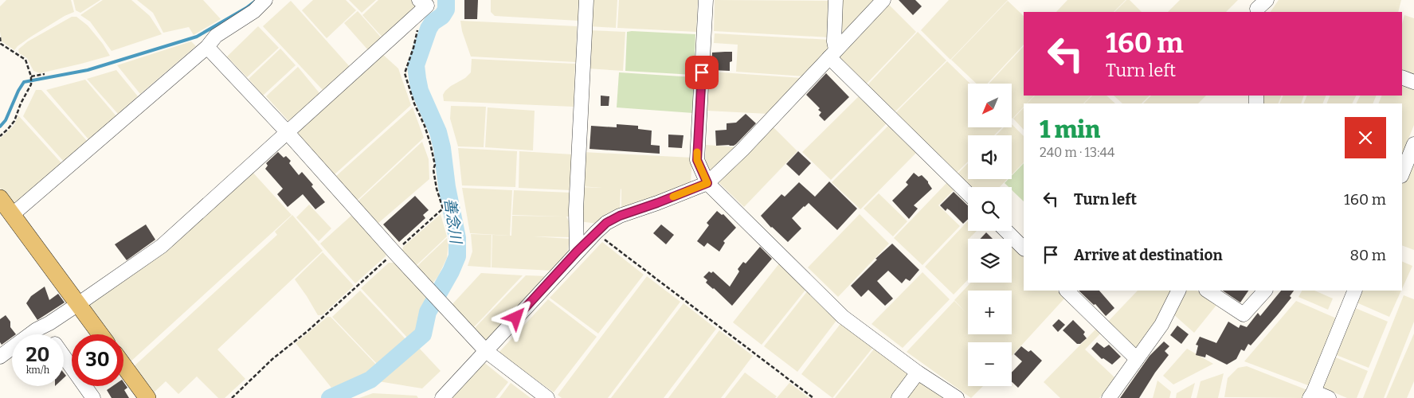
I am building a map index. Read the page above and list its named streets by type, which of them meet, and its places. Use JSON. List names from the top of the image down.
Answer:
{
  "water": ["善念川"],
  "north": "bottom left",
  "page": {
    "turn": ["160 m", "Turn left"],
    "map_buttons": ["+", "−"],
    "heading": ["1 min", "240 m · 13:44"],
    "list": [
      {
        "name": "Turn left",
        "value": "160 m"
      },
      {
        "name": "Arrive at destination",
        "value": "80 m"
      }
    ],
    "speed": "20 km/h",
    "limit": "30"
  }
}
